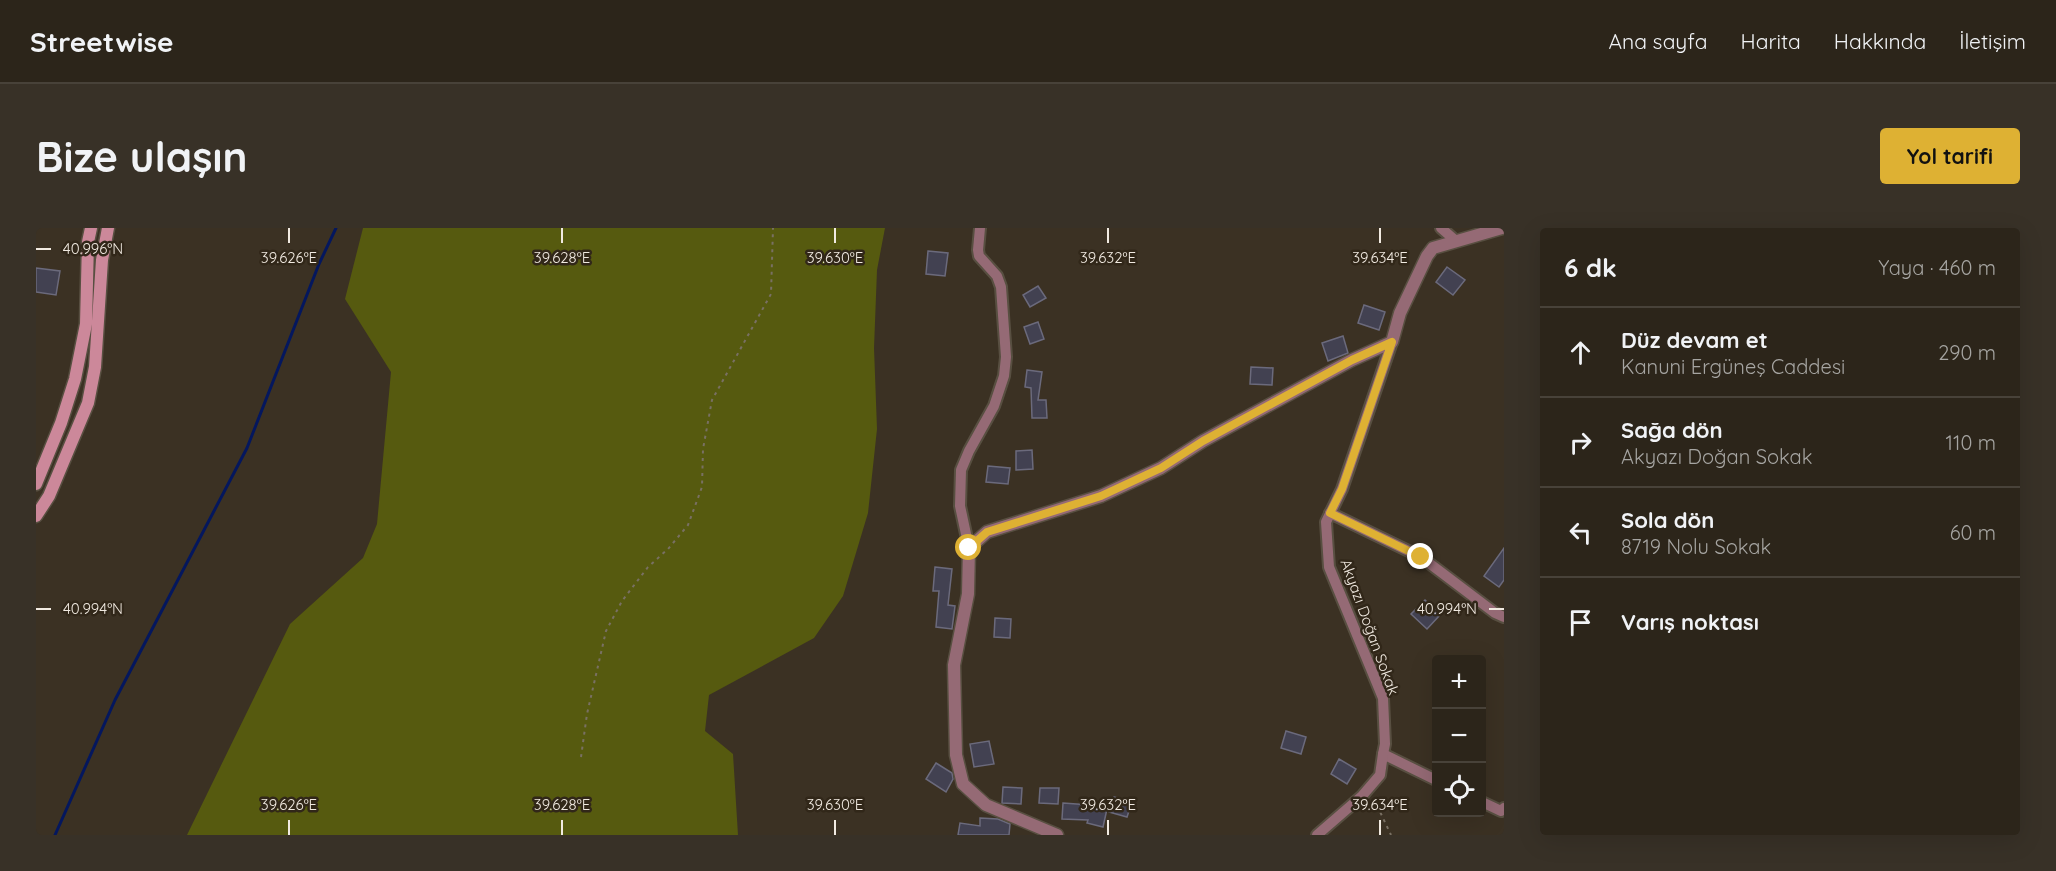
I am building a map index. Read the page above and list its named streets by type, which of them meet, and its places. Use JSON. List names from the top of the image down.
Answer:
{
  "streets": {
    "street": ["Akyazı Doğan Sokak"]
  },
  "page": {
    "header": "Streetwise",
    "nav": [
      "Ana sayfa",
      "Harita",
      "Hakkında",
      "İletişim"
    ],
    "buttons": "Yol tarifi",
    "title": "Bize ulaşın",
    "heading": ["6 dk", "Yaya · 460 m"],
    "list": [
      ["Düz devam et", "Kanuni Ergüneş Caddesi", "290 m"],
      ["Sağa dön", "Akyazı Doğan Sokak", "110 m"],
      ["Sola dön", "8719 Nolu Sokak", "60 m"],
      "Varış noktası"
    ],
    "map_buttons": ["+", "−"]
  },
  "coordinates": [
    "40.996°N",
    "39.626°E",
    "39.628°E",
    "39.630°E",
    "39.632°E",
    "39.634°E",
    "40.994°N"
  ]
}
